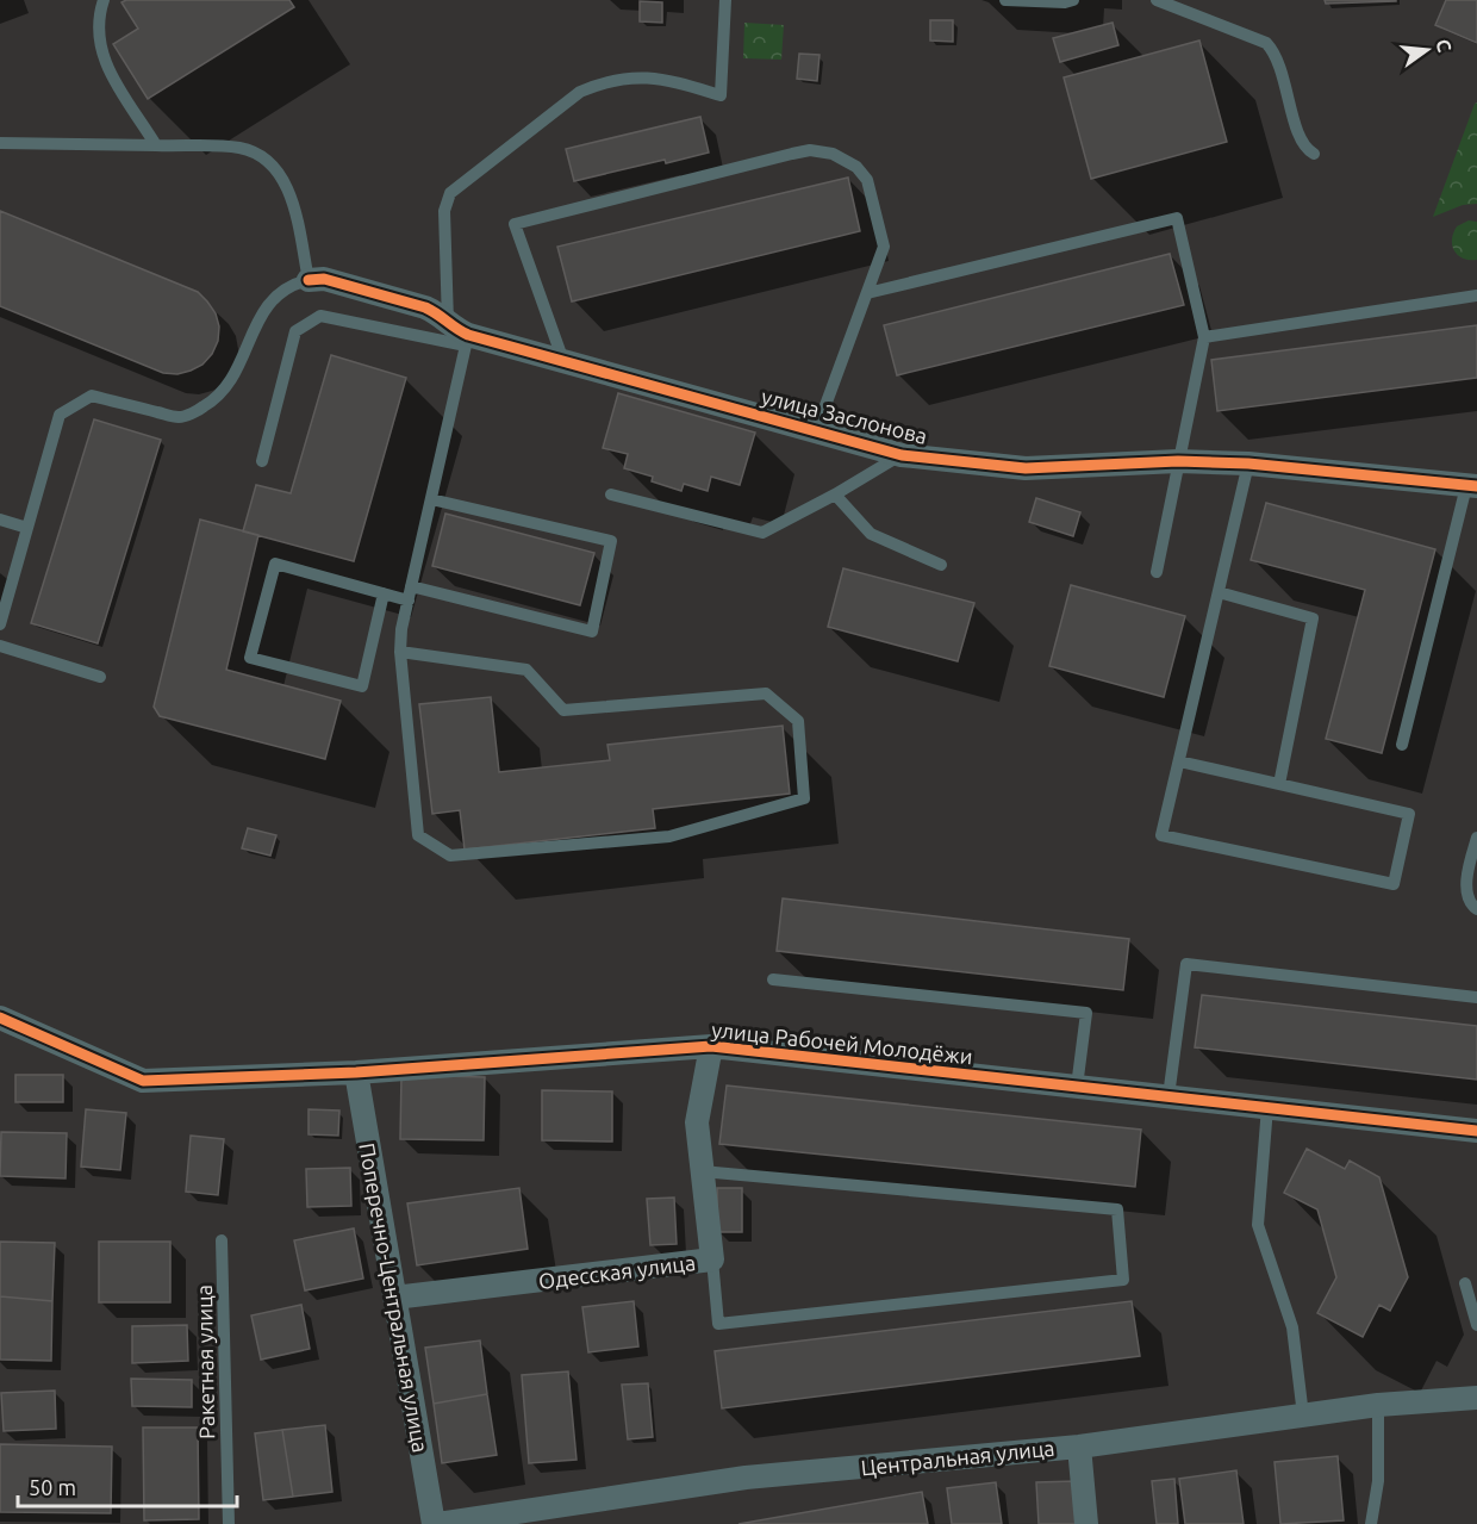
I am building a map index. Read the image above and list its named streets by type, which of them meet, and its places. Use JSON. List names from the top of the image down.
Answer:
{
  "streets": {
    "street": [
      "улица Заслонова",
      "улица Рабочей Молодёжи",
      "Одесская улица",
      "Поперечно-Центральная улица",
      "Центральная улица"
    ],
    "lane": ["Ракетная улица"]
  },
  "crossings": [
    ["улица Рабочей Молодёжи", "Одесская улица"],
    ["улица Рабочей Молодёжи", "Поперечно-Центральная улица"],
    ["Одесская улица", "Поперечно-Центральная улица"],
    ["Поперечно-Центральная улица", "Центральная улица"]
  ],
  "scale_bar": "50 m",
  "north": "right"
}
